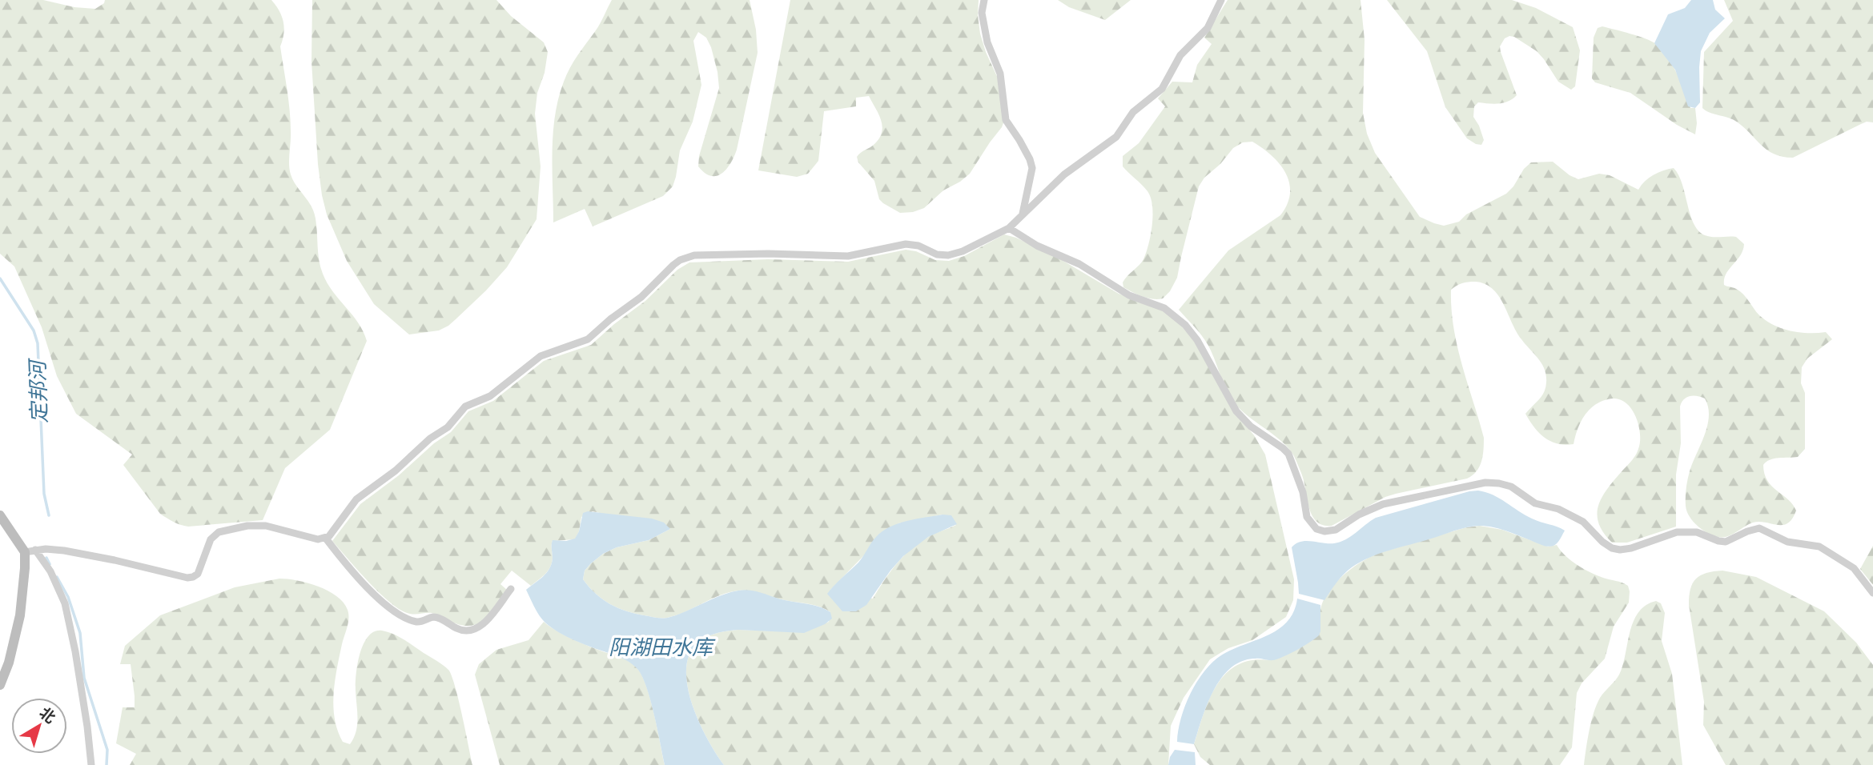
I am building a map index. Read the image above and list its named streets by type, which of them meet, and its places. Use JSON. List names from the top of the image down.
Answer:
{
  "water": ["定邦河", "阳湖田水库"],
  "north": "top right"
}
